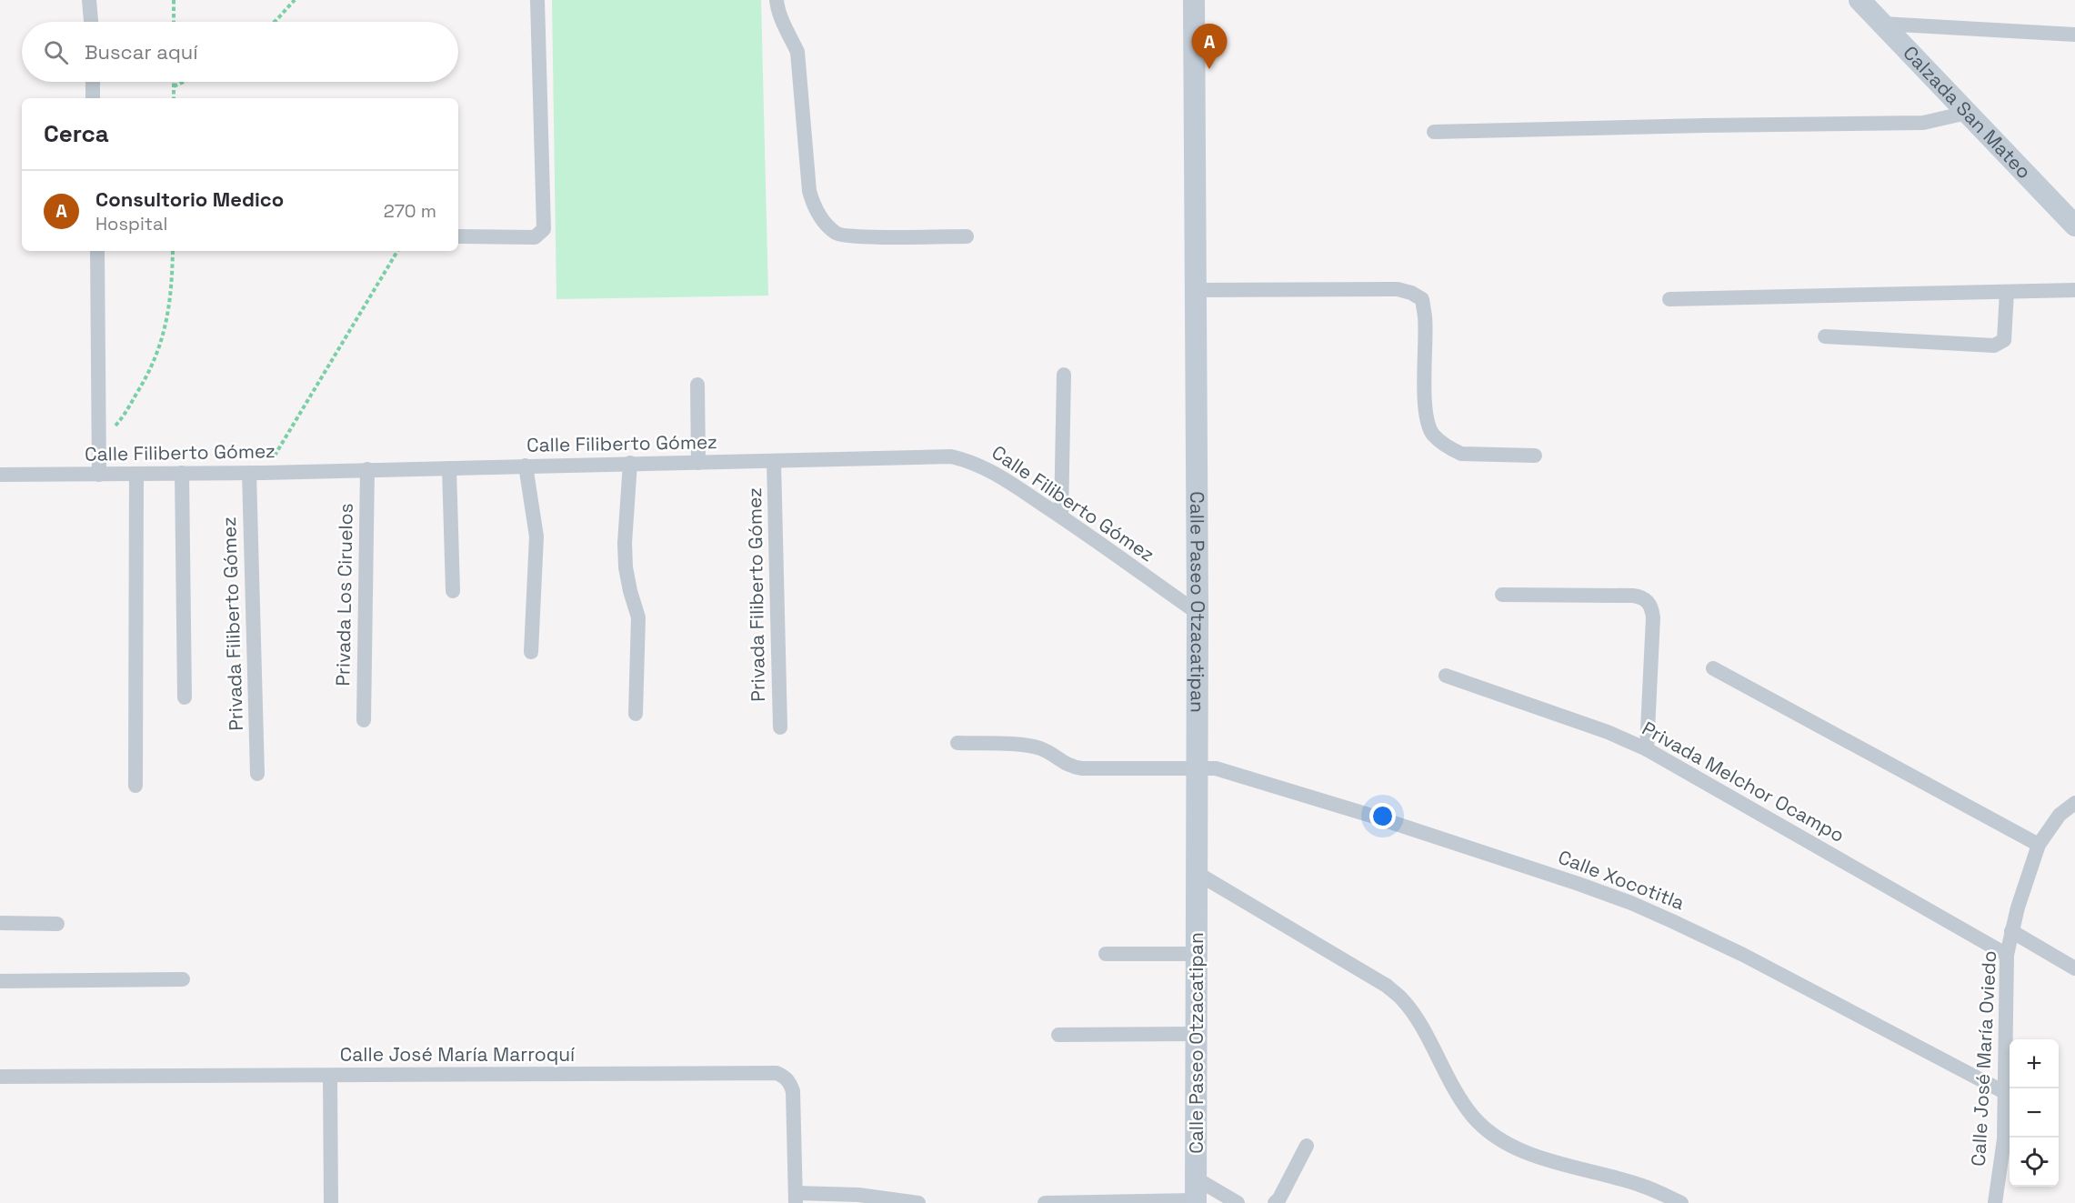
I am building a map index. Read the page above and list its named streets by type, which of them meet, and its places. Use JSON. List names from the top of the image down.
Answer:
{
  "streets": {
    "main road": ["Calzada San Mateo", "Calle Paseo Otzacatipan"],
    "street": [
      "Calle Filiberto Gómez",
      "Privada Los Ciruelos",
      "Privada Filiberto Gómez",
      "Privada Melchor Ocampo",
      "Calle Xocotitla",
      "Calle José María Marroquí",
      "Calle José María Oviedo"
    ]
  },
  "crossings": [
    ["Calle Filiberto Gómez", "Privada Los Ciruelos"],
    ["Calle Filiberto Gómez", "Privada Filiberto Gómez"],
    ["Calle Filiberto Gómez", "Calle Paseo Otzacatipan"],
    ["Calle Paseo Otzacatipan", "Calle Xocotitla"],
    ["Privada Melchor Ocampo", "Calle José María Oviedo"],
    ["Calle Xocotitla", "Calle José María Oviedo"]
  ],
  "page": {
    "search": "Buscar aquí",
    "pins": "A",
    "heading": "Cerca",
    "list": [
      {
        "mark": "A",
        "name": "Consultorio Medico",
        "note": "Hospital",
        "value": "270 m"
      }
    ],
    "map_buttons": ["+", "−"]
  }
}
